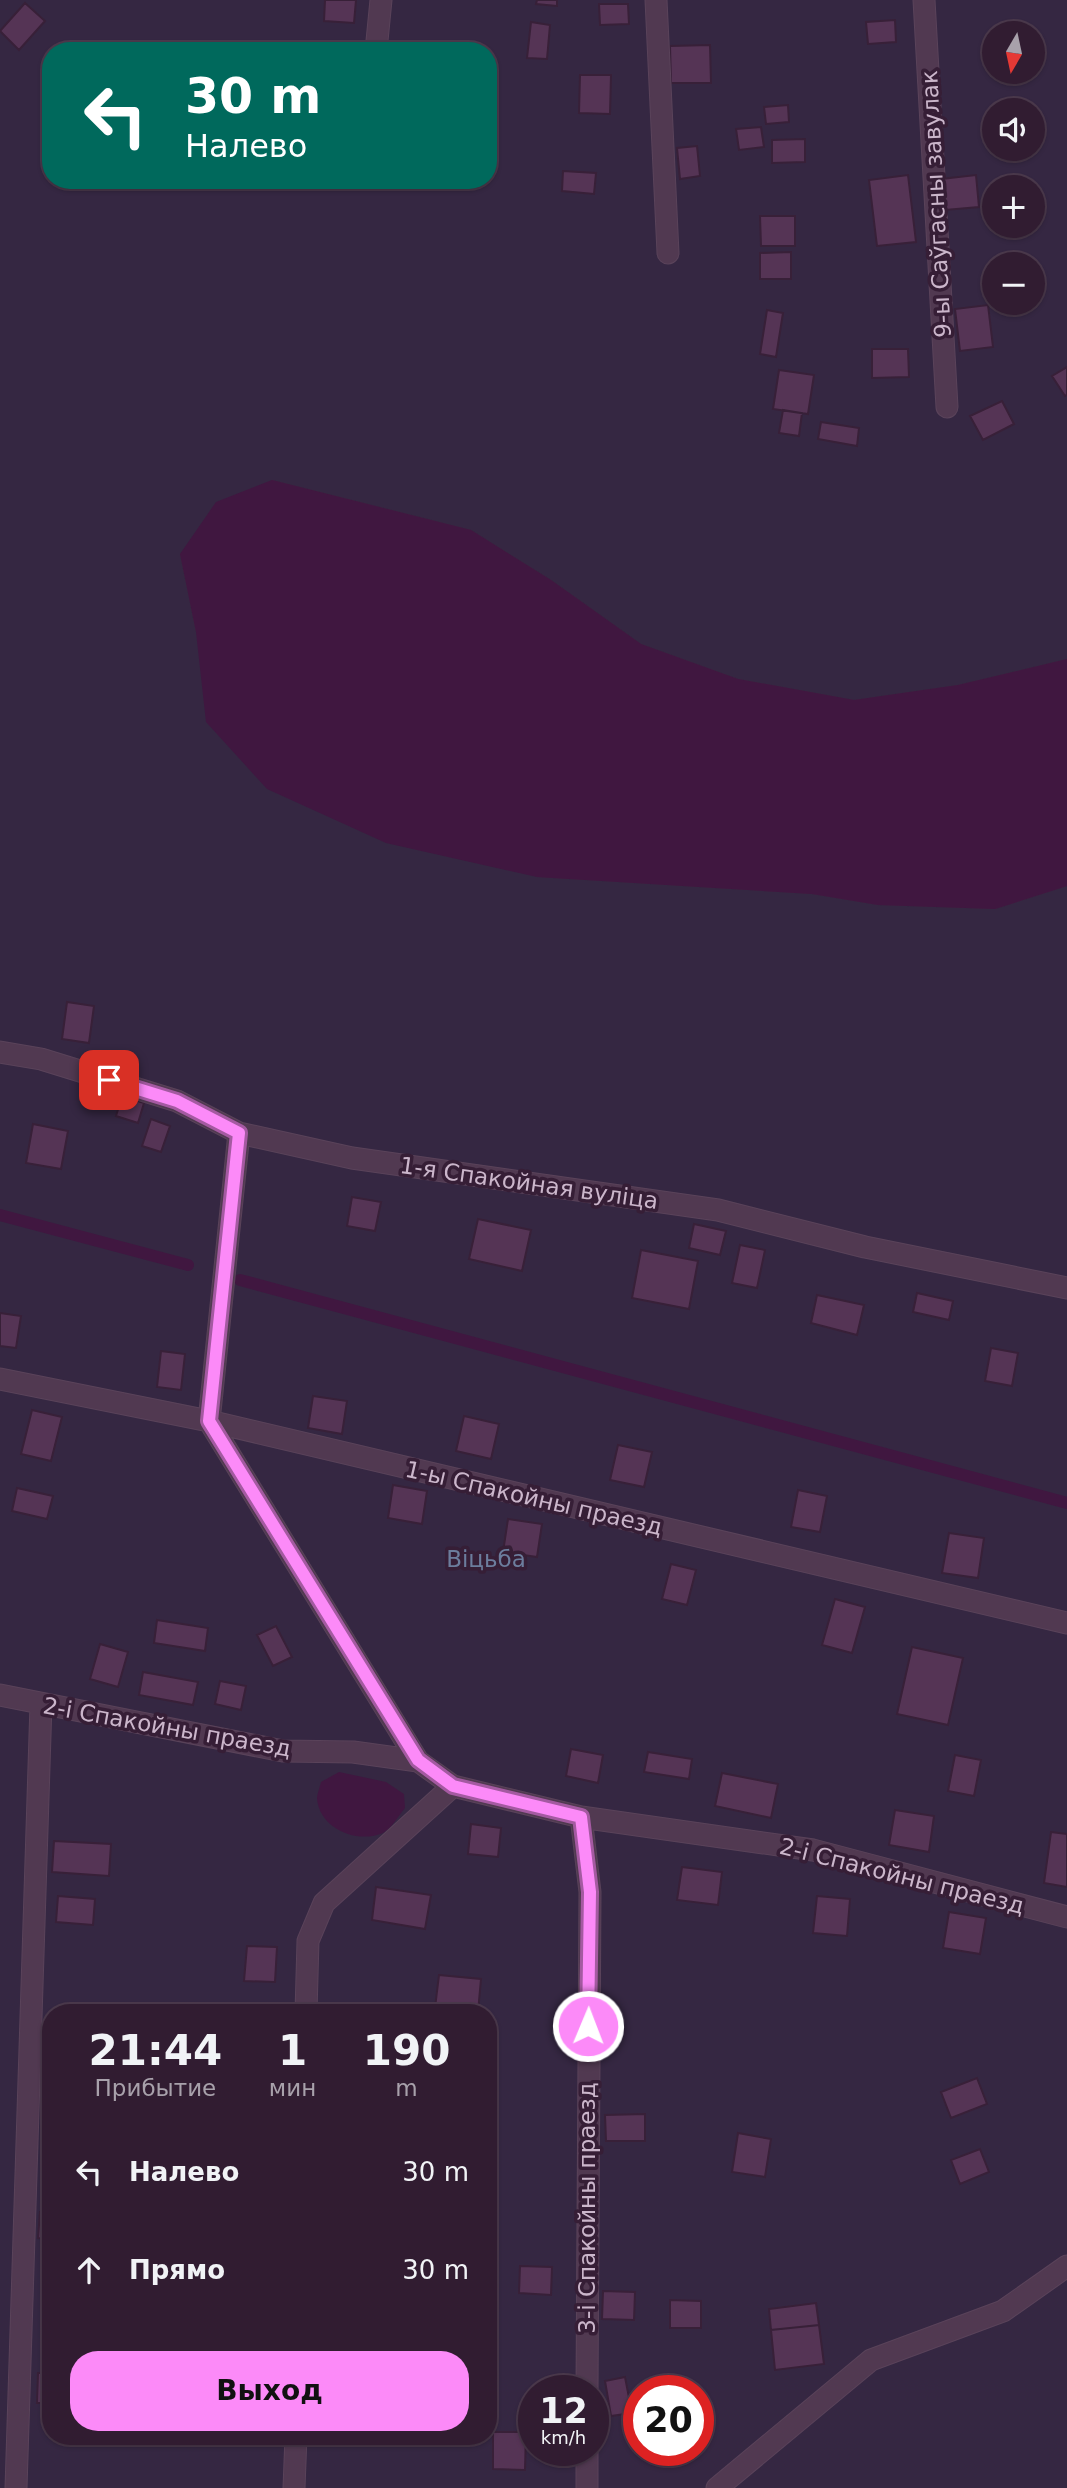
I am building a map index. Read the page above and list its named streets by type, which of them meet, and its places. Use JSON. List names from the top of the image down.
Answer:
{
  "streets": {
    "lane": [
      "9-ы Саўгасны завулак",
      "1-я Спакойная вуліца",
      "1-ы Спакойны праезд",
      "2-і Спакойны праезд",
      "3-і Спакойны праезд"
    ]
  },
  "crossings": [
    ["2-і Спакойны праезд", "3-і Спакойны праезд"]
  ],
  "parks": ["Віцьба"],
  "north": "bottom",
  "page": {
    "map_buttons": ["+", "−"],
    "turn": ["30 m", "Налево"],
    "eta": [
      "21:44",
      "Прибытие",
      "1",
      "мин",
      "190",
      "m"
    ],
    "list": [
      {
        "name": "Налево",
        "value": "30 m"
      },
      {
        "name": "Прямо",
        "value": "30 m"
      }
    ],
    "buttons": "Выход",
    "speed": "12 km/h",
    "limit": "20"
  }
}
